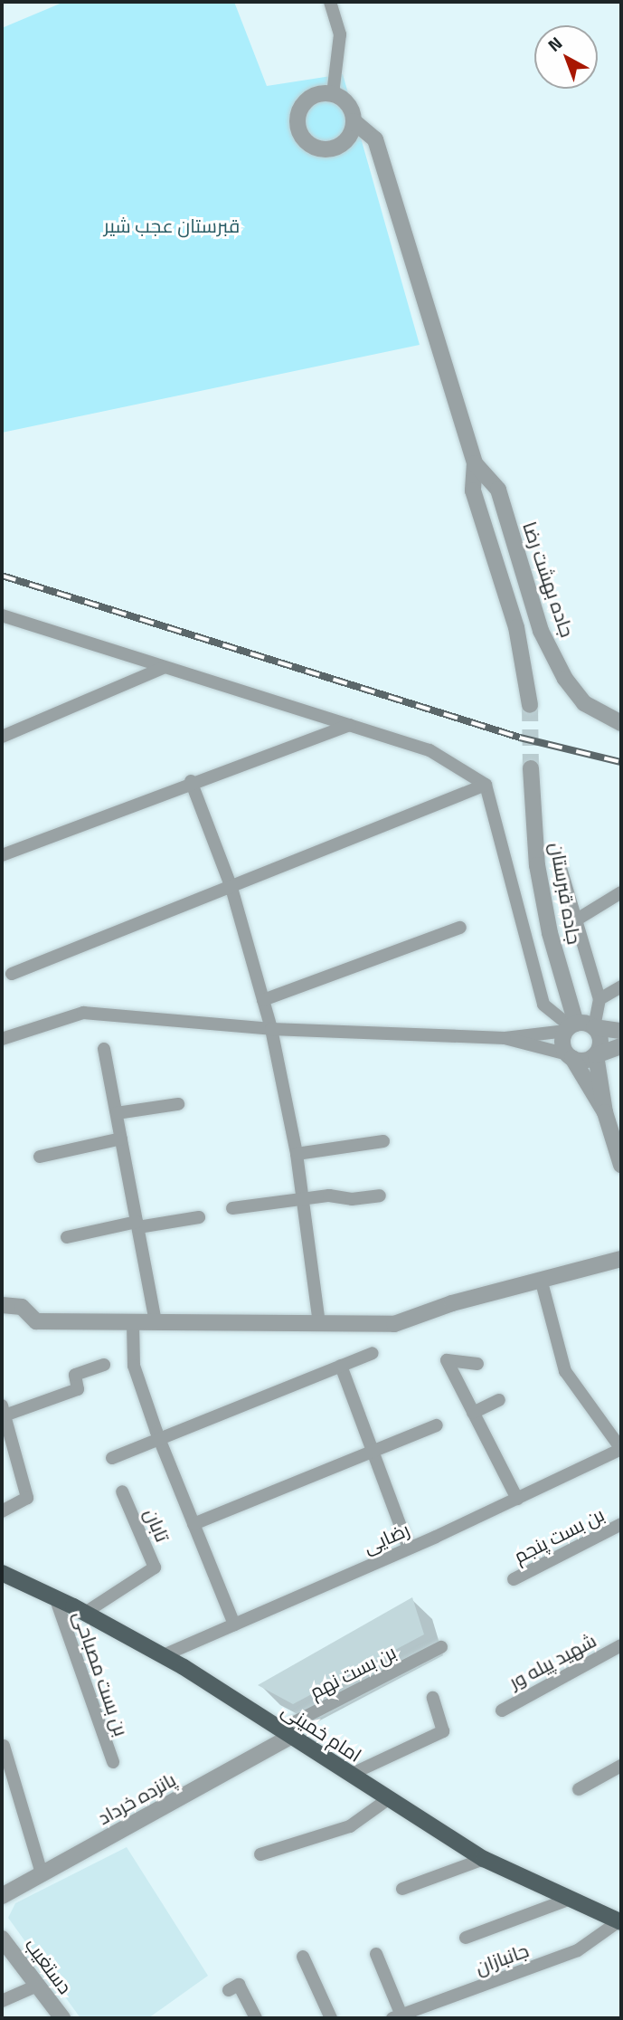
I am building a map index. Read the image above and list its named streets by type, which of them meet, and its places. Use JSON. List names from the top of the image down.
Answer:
{
  "streets": {
    "main road": ["امام خمینی"],
    "street": [
      "جاده بهشت رضا",
      "جاده قبرستان",
      "تابان",
      "بن بست پنجم",
      "رضایی",
      "شهید پیله ور",
      "بن بست نهم",
      "بن بست مصباحی",
      "پانزده خرداد",
      "جانبازان",
      "دستغیب"
    ]
  },
  "crossings": [
    ["تابان", "امام خمینی"],
    ["رضایی", "امام خمینی"],
    ["بن بست نهم", "امام خمینی"],
    ["بن بست نهم", "پانزده خرداد"],
    ["بن بست مصباحی", "امام خمینی"],
    ["امام خمینی", "پانزده خرداد"],
    ["امام خمینی", "جانبازان"]
  ],
  "parks": ["قبرستان عجب شیر"],
  "north": "top left"
}
